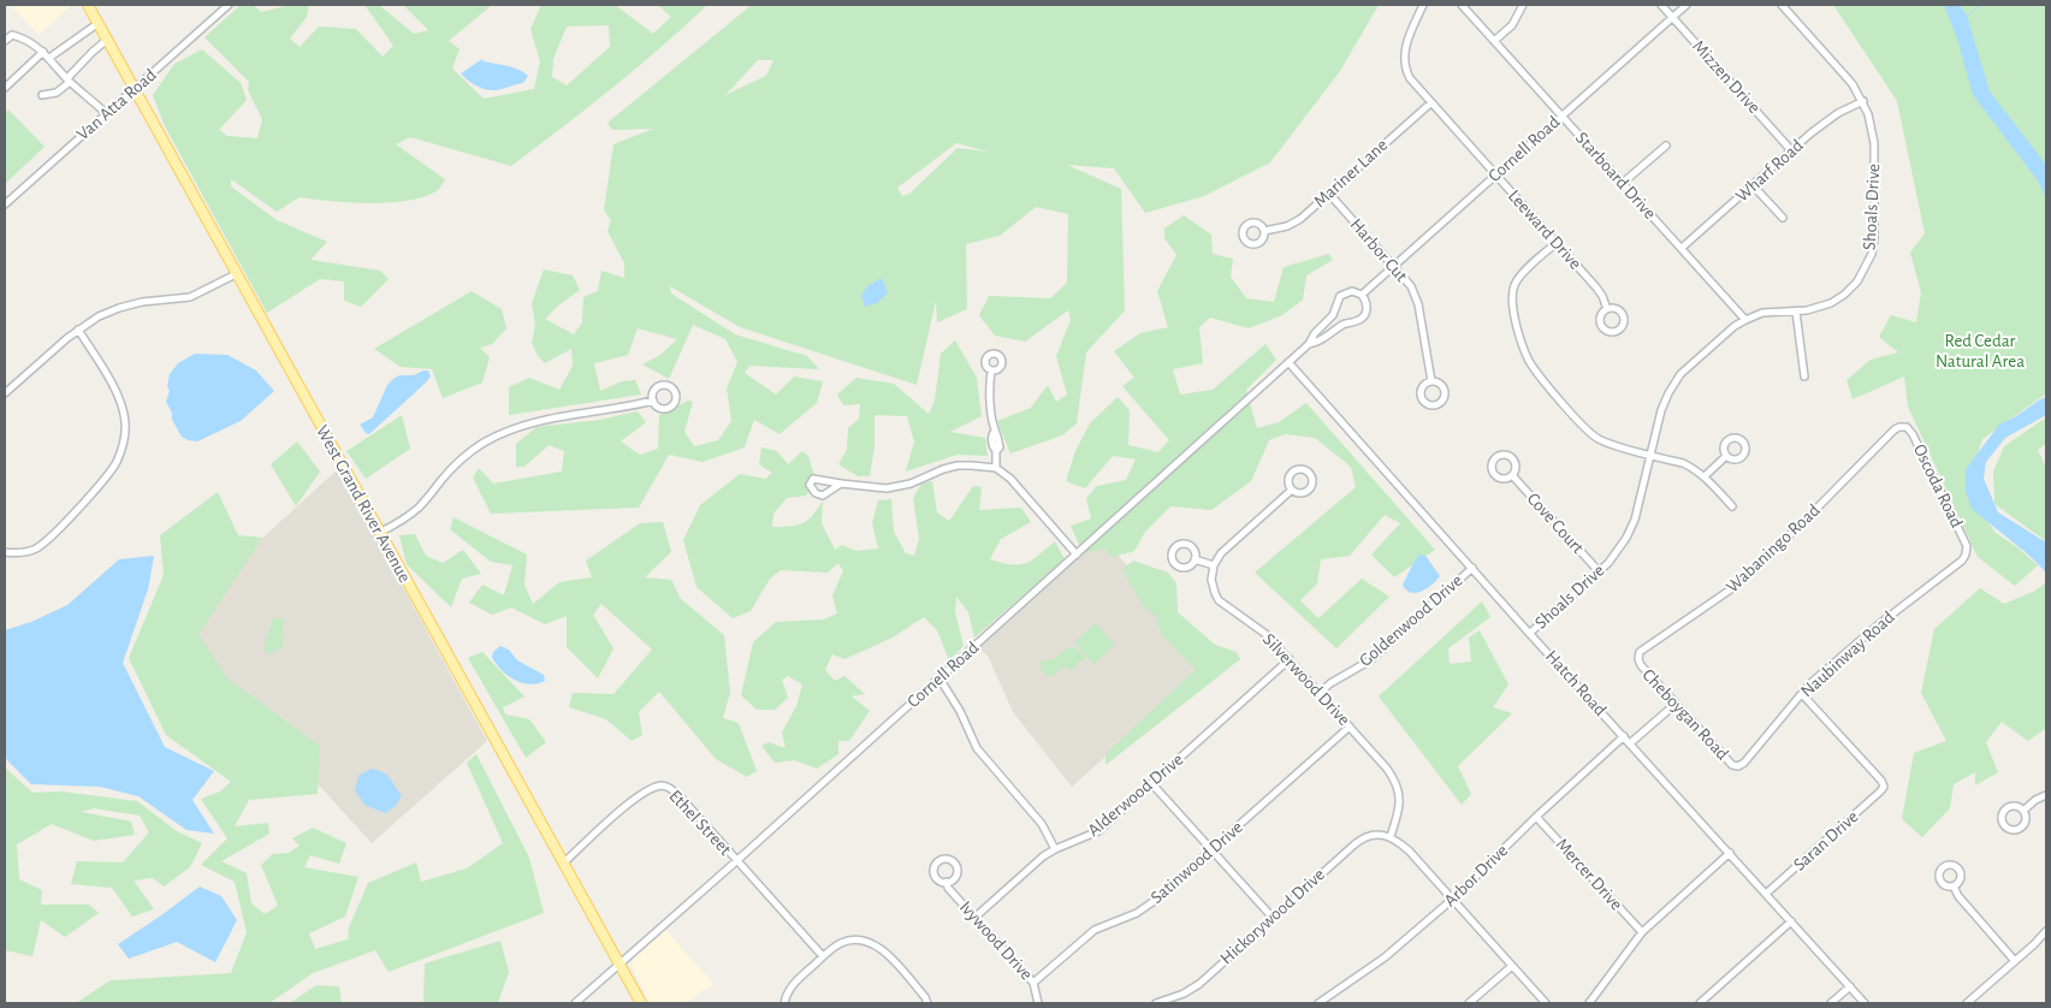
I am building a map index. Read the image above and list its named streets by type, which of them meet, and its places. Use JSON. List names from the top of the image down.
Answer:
{
  "streets": {
    "main road": ["West Grand River Avenue"],
    "street": [
      "Mizzen Drive",
      "Van Atta Road",
      "Cornell Road",
      "Wharf Road",
      "Mariner Lane",
      "Starboard Drive",
      "Shoals Drive",
      "Leeward Drive",
      "Harbor Cut",
      "Oscoda Road",
      "Cove Court",
      "Wabaningo Road",
      "Goldenwood Drive",
      "Naubinway Road",
      "Silverwood Drive",
      "Hatch Road",
      "Cheboygan Road",
      "Alderwood Drive",
      "Ethel Street",
      "Saran Drive",
      "Satinwood Drive",
      "Mercer Drive",
      "Arbor Drive",
      "Hickorywood Drive",
      "Ivywood Drive"
    ]
  },
  "crossings": [
    ["Mizzen Drive", "Cornell Road"],
    ["Mizzen Drive", "Wharf Road"],
    ["Van Atta Road", "West Grand River Avenue"],
    ["Cornell Road", "Starboard Drive"],
    ["Cornell Road", "Leeward Drive"],
    ["Cornell Road", "Harbor Cut"],
    ["Cornell Road", "West Grand River Avenue"],
    ["Cornell Road", "Hatch Road"],
    ["Cornell Road", "Ethel Street"],
    ["Wharf Road", "Starboard Drive"],
    ["Wharf Road", "Shoals Drive"],
    ["Mariner Lane", "Leeward Drive"],
    ["Mariner Lane", "Harbor Cut"],
    ["Starboard Drive", "Shoals Drive"],
    ["Shoals Drive", "Cove Court"],
    ["Shoals Drive", "Hatch Road"],
    ["Oscoda Road", "Wabaningo Road"],
    ["Oscoda Road", "Naubinway Road"],
    ["West Grand River Avenue", "Ethel Street"],
    ["Wabaningo Road", "Cheboygan Road"],
    ["Goldenwood Drive", "Silverwood Drive"],
    ["Goldenwood Drive", "Hatch Road"],
    ["Naubinway Road", "Cheboygan Road"],
    ["Naubinway Road", "Saran Drive"],
    ["Silverwood Drive", "Alderwood Drive"],
    ["Silverwood Drive", "Satinwood Drive"],
    ["Silverwood Drive", "Hickorywood Drive"],
    ["Hatch Road", "Saran Drive"],
    ["Hatch Road", "Arbor Drive"],
    ["Alderwood Drive", "Ivywood Drive"],
    ["Satinwood Drive", "Ivywood Drive"],
    ["Mercer Drive", "Arbor Drive"]
  ],
  "parks": ["Red Cedar Natural Area"]
}
